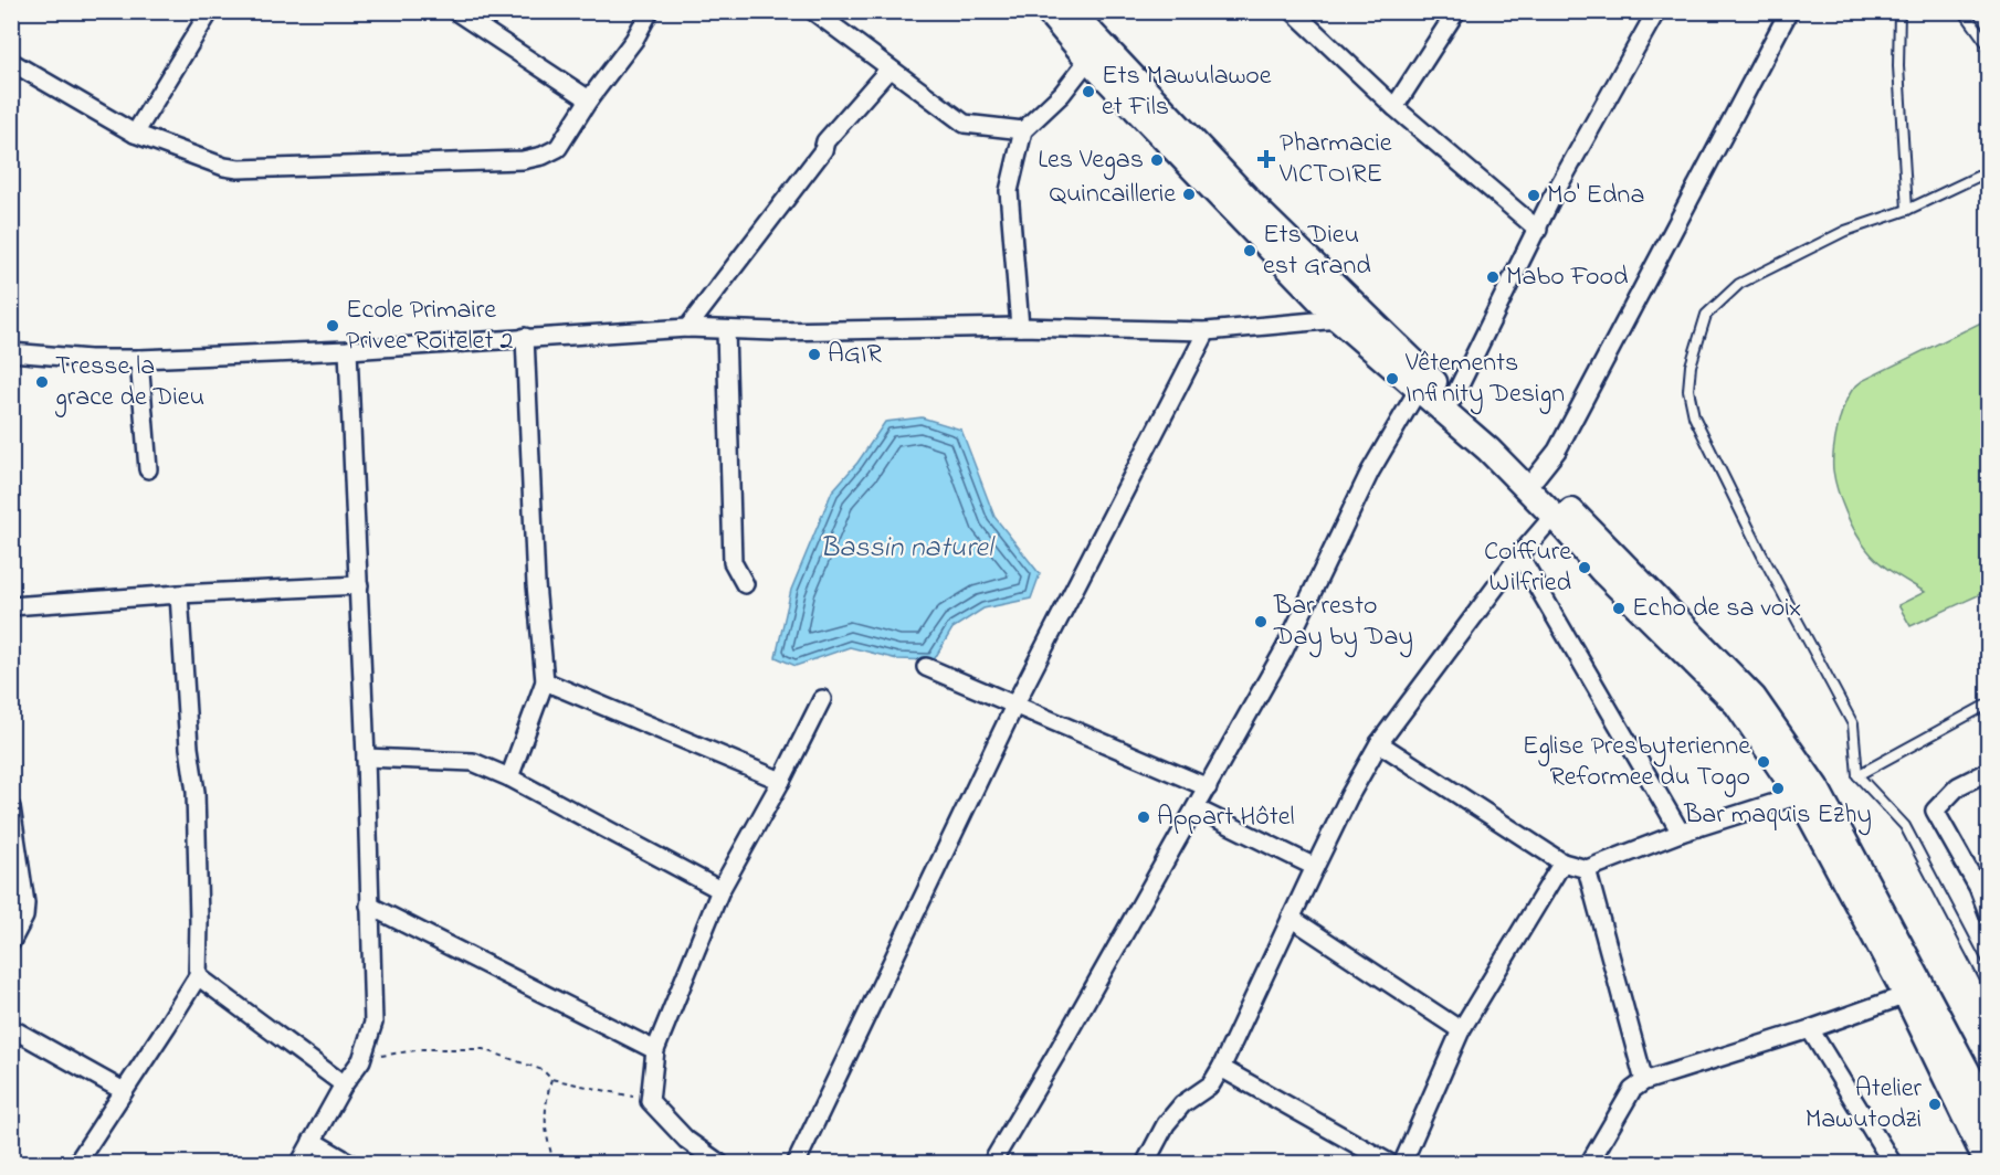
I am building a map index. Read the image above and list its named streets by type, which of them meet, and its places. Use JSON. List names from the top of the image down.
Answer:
{
  "water": ["Bassin naturel"],
  "places": {
    "other": [
      "Ets Mawulawoe et Fils",
      "Les Vegas",
      "Quincaillerie",
      "Mo' Edna",
      "Ets Dieu est Grand",
      "Mabo Food",
      "Ecole Primaire Privee Roitelet 2",
      "AGIR",
      "Vêtements Infinity Design",
      "Tresse la grace de Dieu",
      "Coiffure Wilfried",
      "Echo de sa voix",
      "Bar resto Day by Day",
      "Eglise Presbyterienne Reformee du Togo",
      "Bar maquis Ezhy",
      "Appart Hôtel",
      "Atelier Mawutodzi"
    ],
    "health": ["Pharmacie VICTOIRE"]
  }
}
